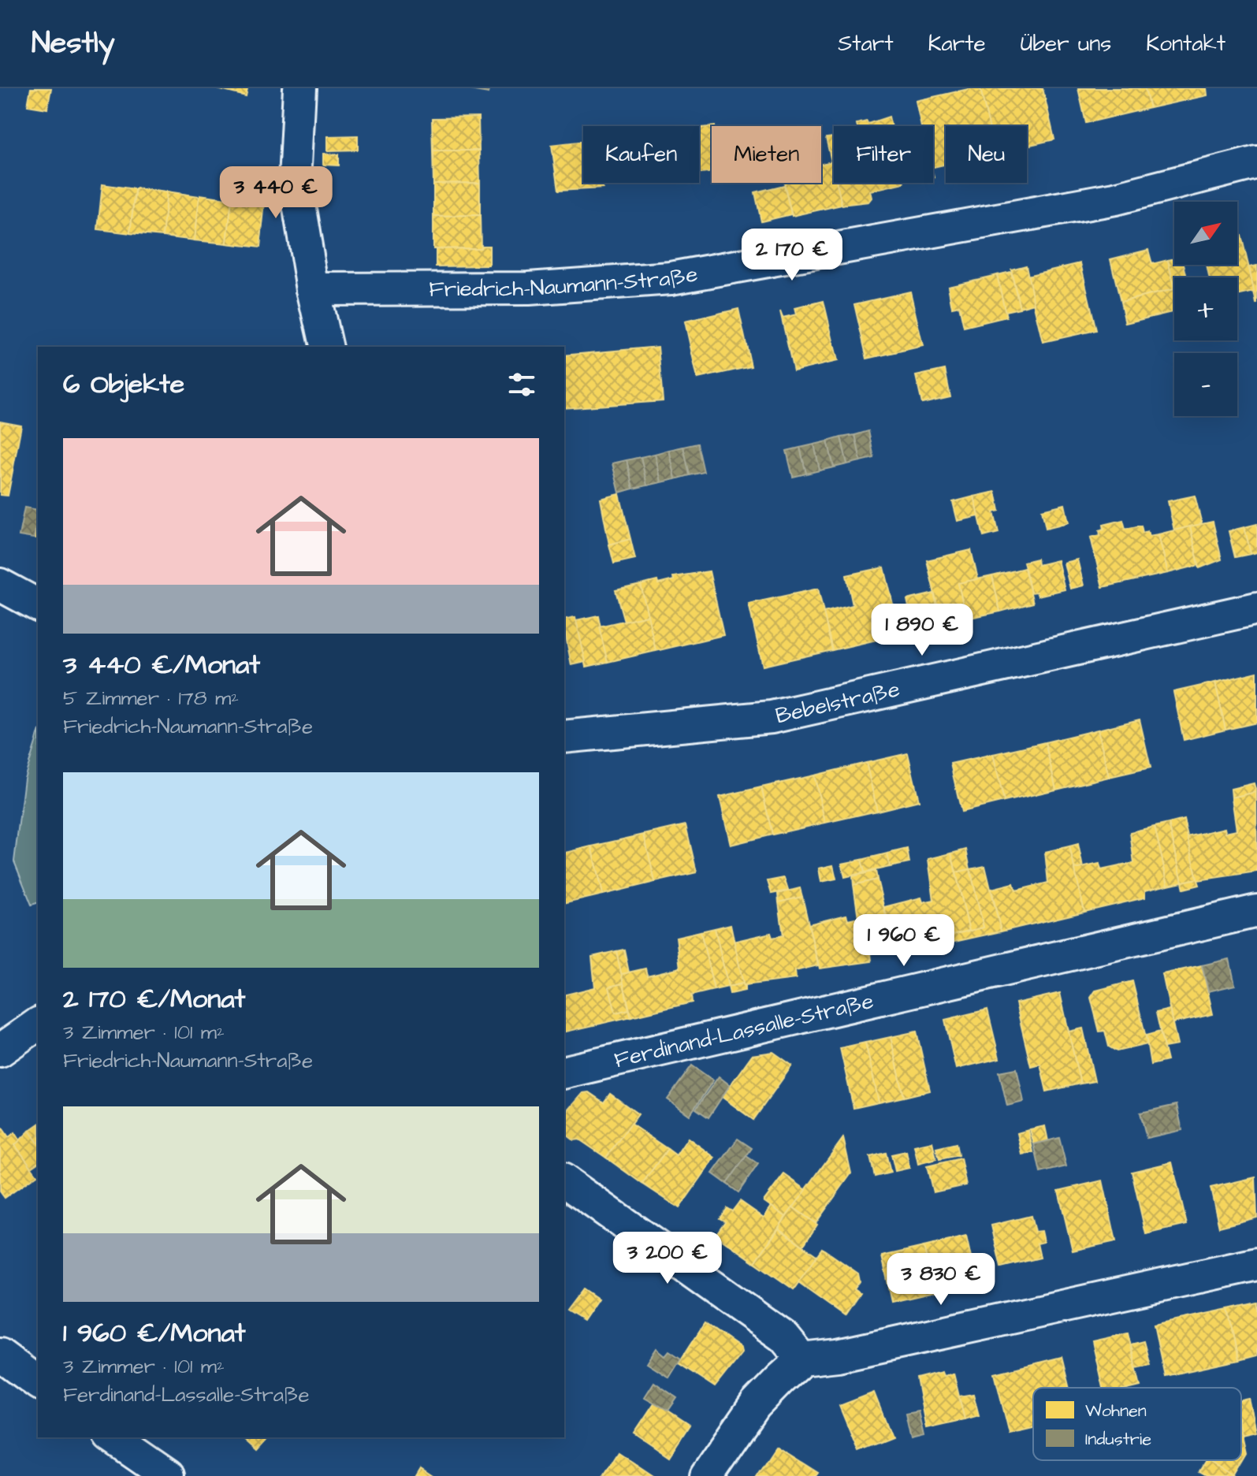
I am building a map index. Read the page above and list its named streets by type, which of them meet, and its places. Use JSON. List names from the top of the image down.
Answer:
{
  "streets": {
    "street": ["Friedrich-Naumann-Straße", "Bebelstraße", "Ferdinand-Lassalle-Straße"]
  },
  "legend": ["Wohnen", "Industrie"],
  "north": "top right",
  "page": {
    "header": "Nestly",
    "nav": [
      "Start",
      "Karte",
      "Über uns",
      "Kontakt"
    ],
    "chip": [
      "Kaufen",
      "Mieten",
      "Filter",
      "Neu"
    ],
    "price": [
      "3 440 €",
      "2 170 €",
      "1 890 €",
      "1 960 €",
      "3 200 €",
      "3 830 €"
    ],
    "map_buttons": ["+", "−"],
    "heading": "6 Objekte",
    "list": [
      {
        "name": "3 440 €/Monat",
        "note": "5 Zimmer · 178 m² · Friedrich-Naumann-Straße"
      },
      {
        "name": "2 170 €/Monat",
        "note": "3 Zimmer · 101 m² · Friedrich-Naumann-Straße"
      },
      {
        "name": "1 960 €/Monat",
        "note": "3 Zimmer · 101 m² · Ferdinand-Lassalle-Straße"
      }
    ]
  }
}
